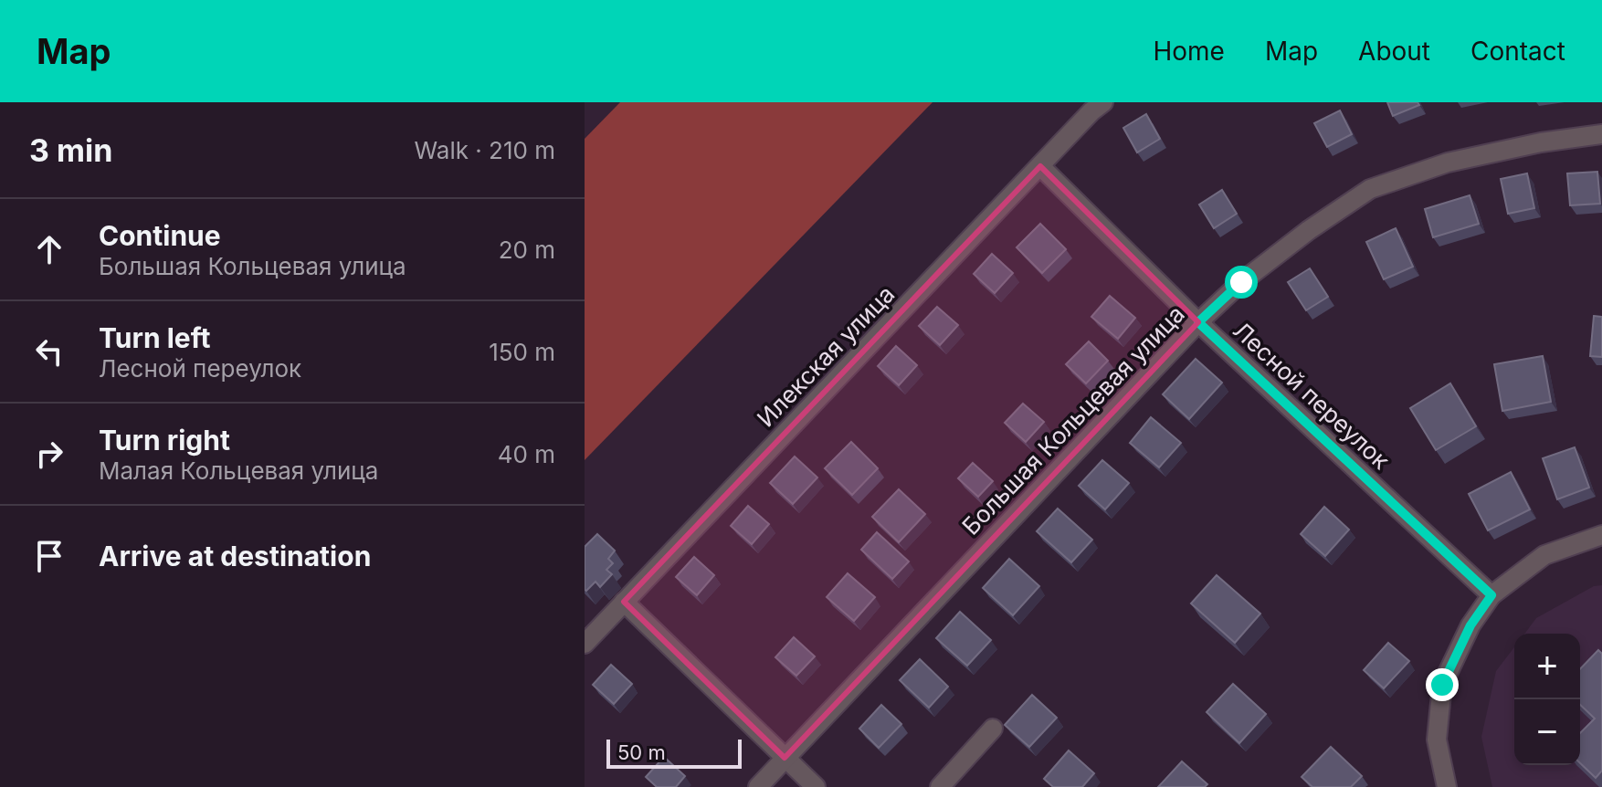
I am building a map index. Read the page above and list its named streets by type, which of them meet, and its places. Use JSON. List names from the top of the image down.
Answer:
{
  "streets": {
    "street": ["Илекская улица", "Лесной переулок", "Большая Кольцевая улица"]
  },
  "crossings": [
    ["Илекская улица", "Лесной переулок"],
    ["Лесной переулок", "Большая Кольцевая улица"]
  ],
  "scale_bar": "50 m",
  "page": {
    "header": "Map",
    "nav": [
      "Home",
      "Map",
      "About",
      "Contact"
    ],
    "heading": ["3 min", "Walk · 210 m"],
    "list": [
      ["Continue", "Большая Кольцевая улица", "20 m"],
      ["Turn left", "Лесной переулок", "150 m"],
      ["Turn right", "Малая Кольцевая улица", "40 m"],
      "Arrive at destination"
    ],
    "map_buttons": ["+", "−"],
    "scale": "50 m"
  }
}
